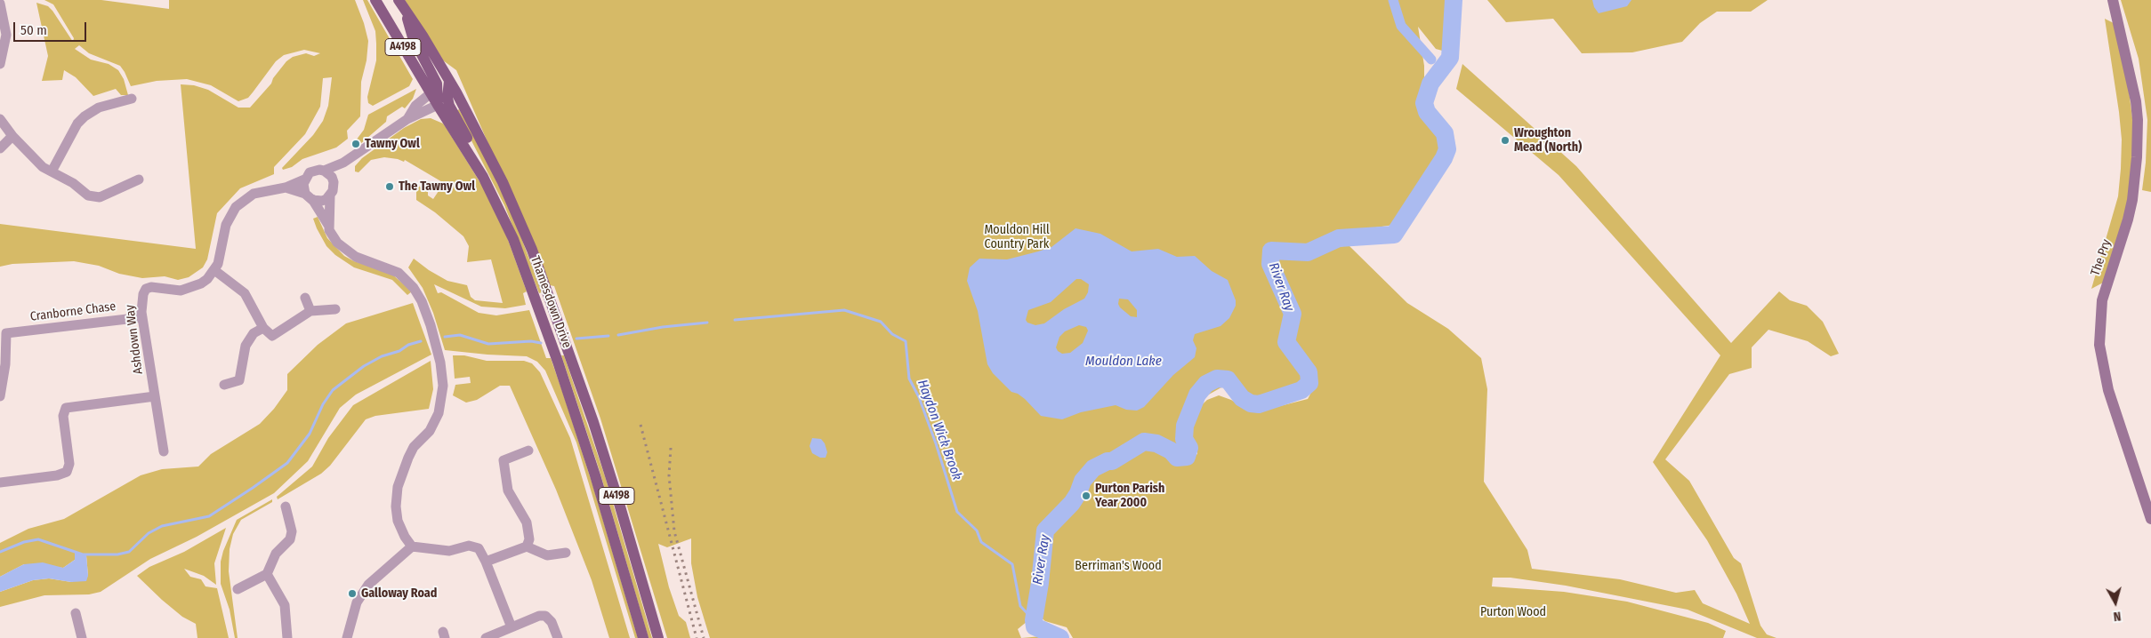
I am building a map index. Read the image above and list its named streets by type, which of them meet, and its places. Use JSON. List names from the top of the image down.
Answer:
{
  "streets": {
    "main road": ["A4198", "The Pry", "Thamesdown Drive"],
    "street": ["Cranborne Chase", "Ashdown Way"]
  },
  "crossings": [
    ["Cranborne Chase", "Ashdown Way"]
  ],
  "water": ["River Ray", "Mouldon Lake", "Haydon Wick Brook"],
  "parks": ["Mouldon Hill Country Park", "Berriman's Wood", "Purton Wood"],
  "places": [
    "Wroughton Mead (North)",
    "Tawny Owl",
    "The Tawny Owl",
    "Purton Parish Year 2000",
    "Galloway Road"
  ],
  "scale_bar": "50 m",
  "north": "bottom"
}
